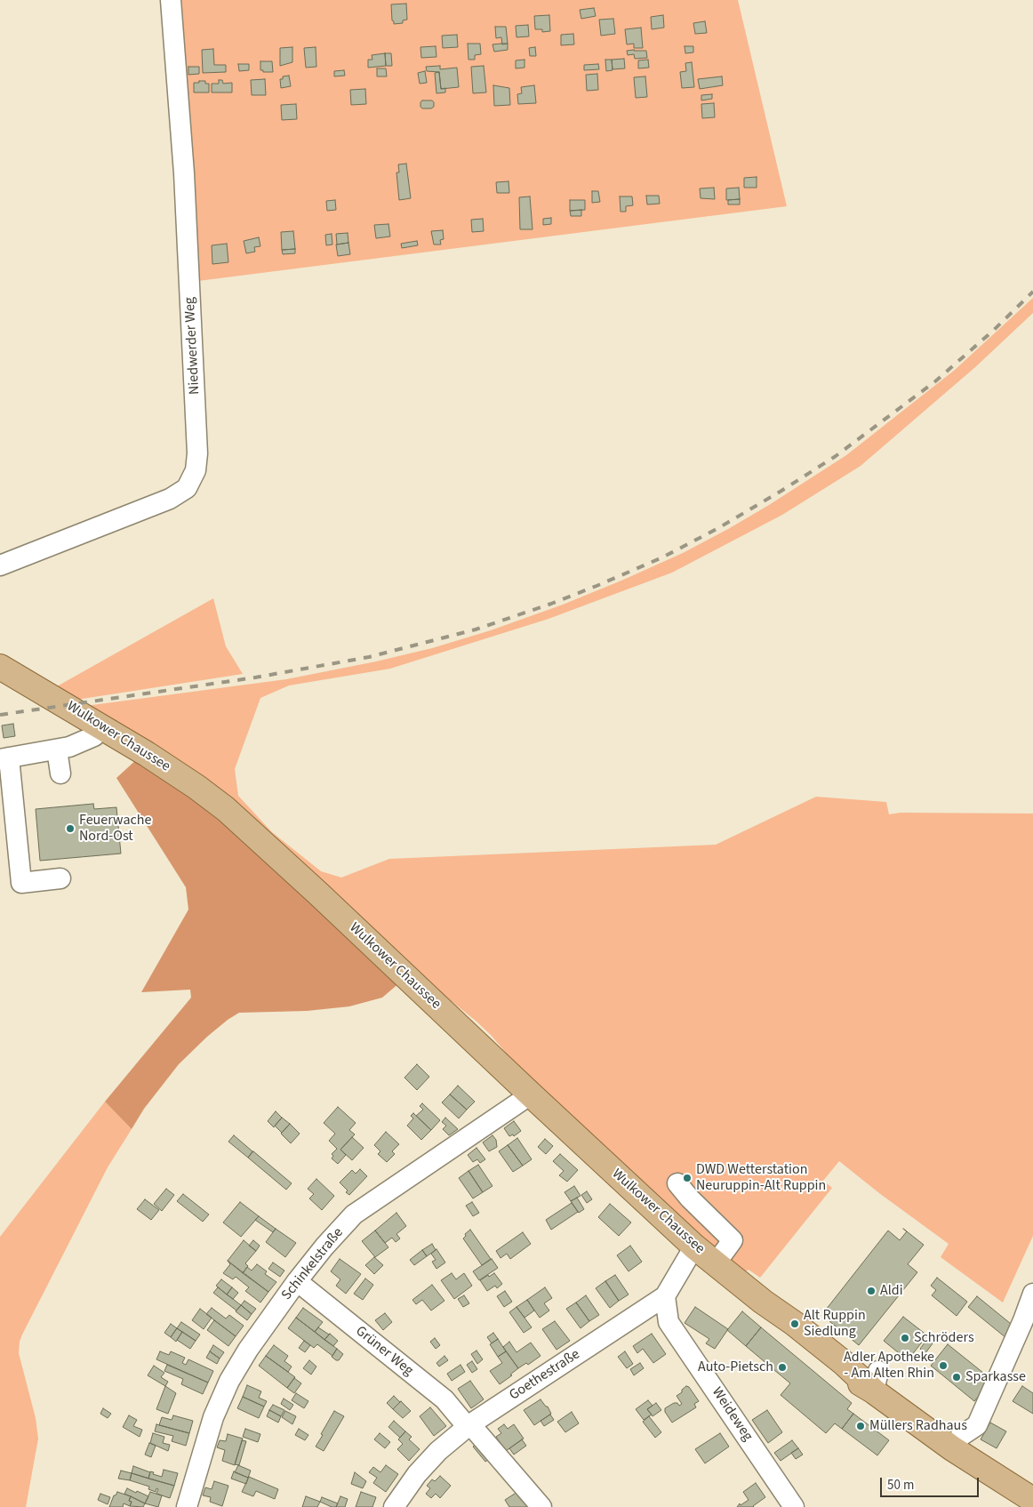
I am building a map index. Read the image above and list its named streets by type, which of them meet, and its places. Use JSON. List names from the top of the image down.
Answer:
{
  "streets": {
    "main road": ["Wulkower Chaussee"],
    "street": [
      "Niedwerder Weg",
      "Schinkelstraße",
      "Grüner Weg",
      "Goethestraße",
      "Weideweg"
    ]
  },
  "crossings": [
    ["Wulkower Chaussee", "Schinkelstraße"],
    ["Wulkower Chaussee", "Goethestraße"],
    ["Schinkelstraße", "Grüner Weg"],
    ["Grüner Weg", "Goethestraße"],
    ["Goethestraße", "Weideweg"]
  ],
  "places": [
    "Feuerwache Nord-Ost",
    "DWD Wetterstation Neuruppin-Alt Ruppin",
    "Aldi",
    "Alt Ruppin Siedlung",
    "Schröders",
    "Adler Apotheke - Am Alten Rhin",
    "Auto-Pietsch",
    "Sparkasse",
    "Müllers Radhaus"
  ],
  "scale_bar": "50 m"
}
